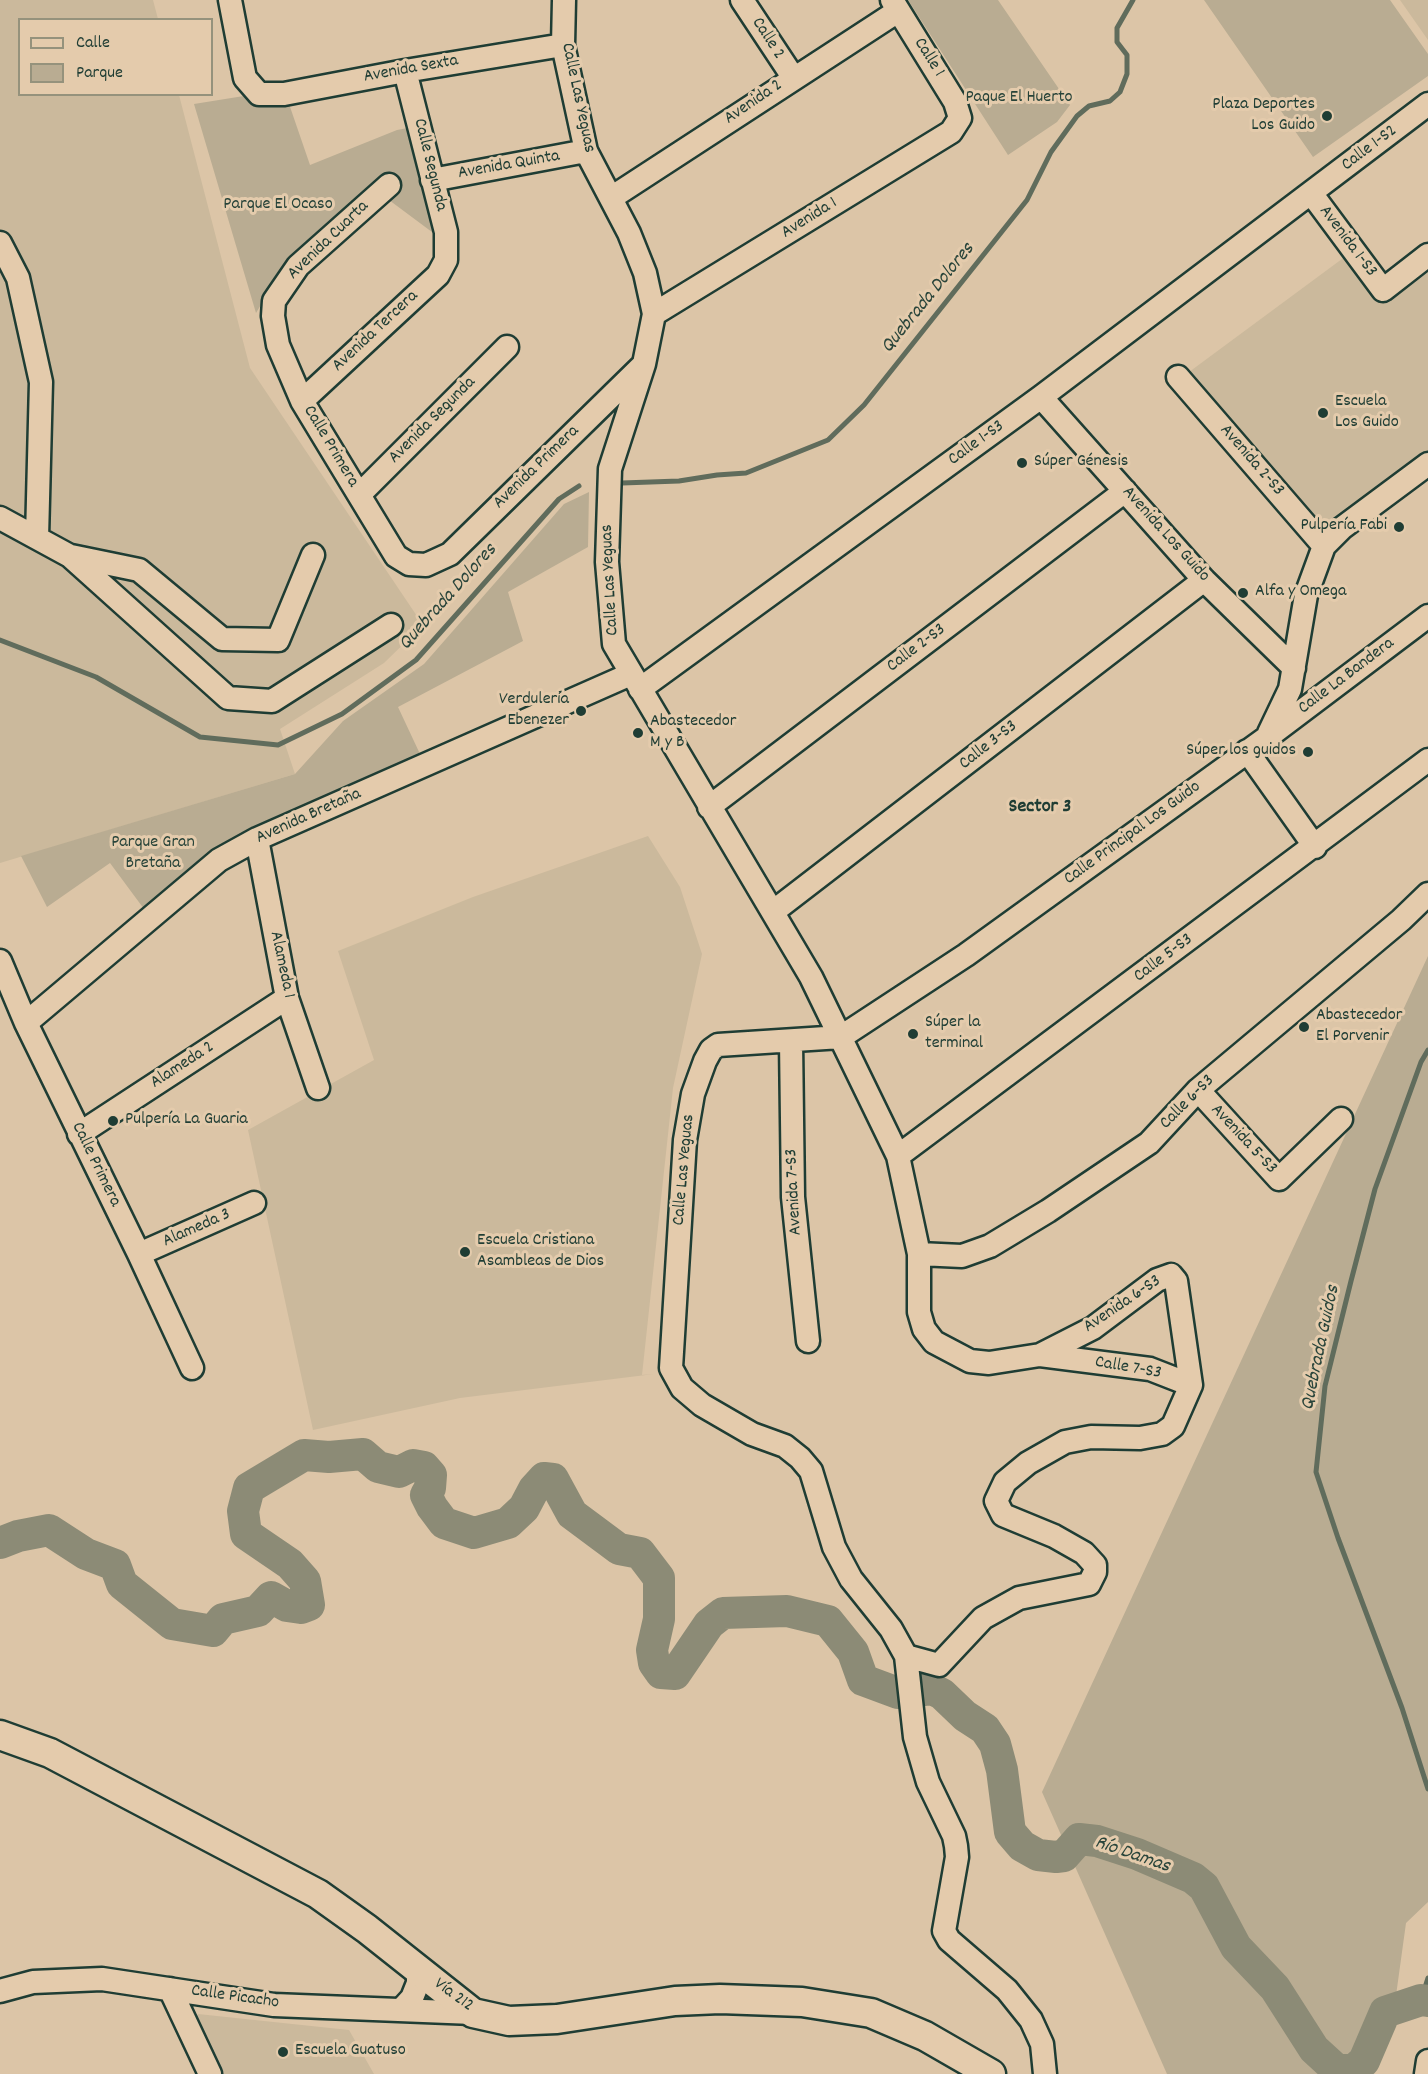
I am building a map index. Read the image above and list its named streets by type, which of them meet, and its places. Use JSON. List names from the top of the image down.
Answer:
{
  "streets": {
    "main road": ["Vía 212"],
    "street": [
      "Calle 2",
      "Calle 1",
      "Avenida Sexta",
      "Calle Las Yeguas",
      "Avenida 2",
      "Calle 1-S2",
      "Calle Segunda",
      "Avenida Quinta",
      "Avenida 1",
      "Avenida Cuarta",
      "Avenida 1-S3",
      "Avenida Tercera",
      "Avenida Segunda",
      "Calle 1-S3",
      "Calle Primera",
      "Avenida 2-S3",
      "Avenida Primera",
      "Avenida Los Guido",
      "Calle 2-S3",
      "Calle La Bandera",
      "Calle 3-S3",
      "Avenida Bretaña",
      "Calle Principal Los Guido",
      "Calle 5-S3",
      "Alameda 1",
      "Alameda 2",
      "Calle 6-S3",
      "Avenida 5-S3",
      "Avenida 7-S3",
      "Alameda 3",
      "Avenida 6-S3",
      "Calle 7-S3",
      "Calle Picacho"
    ]
  },
  "crossings": [
    ["Calle 2", "Avenida 2"],
    ["Calle 1", "Avenida 2"],
    ["Calle 1", "Avenida 1"],
    ["Avenida Sexta", "Calle Las Yeguas"],
    ["Avenida Sexta", "Calle Segunda"],
    ["Calle Las Yeguas", "Avenida 2"],
    ["Calle Las Yeguas", "Avenida Quinta"],
    ["Calle Las Yeguas", "Avenida 1"],
    ["Calle Las Yeguas", "Calle 1-S3"],
    ["Calle Las Yeguas", "Avenida Primera"],
    ["Calle Las Yeguas", "Calle 2-S3"],
    ["Calle Las Yeguas", "Calle 3-S3"],
    ["Calle Las Yeguas", "Avenida Bretaña"],
    ["Calle Las Yeguas", "Calle Principal Los Guido"],
    ["Calle Las Yeguas", "Avenida 7-S3"],
    ["Calle Las Yeguas", "Calle 7-S3"],
    ["Calle 1-S2", "Avenida 1-S3"],
    ["Calle 1-S2", "Calle 1-S3"],
    ["Calle Segunda", "Avenida Quinta"],
    ["Calle Segunda", "Avenida Tercera"],
    ["Avenida Cuarta", "Calle Primera"],
    ["Avenida 1-S3", "Calle 1-S3"],
    ["Avenida Tercera", "Calle Primera"],
    ["Avenida Segunda", "Calle Primera"],
    ["Calle 1-S3", "Avenida Los Guido"],
    ["Calle 1-S3", "Avenida Bretaña"],
    ["Calle Primera", "Avenida Primera"],
    ["Calle Primera", "Avenida Bretaña"],
    ["Calle Primera", "Alameda 2"],
    ["Calle Primera", "Alameda 3"],
    ["Avenida 2-S3", "Calle Principal Los Guido"],
    ["Avenida Los Guido", "Calle 2-S3"],
    ["Avenida Los Guido", "Calle 3-S3"],
    ["Avenida Los Guido", "Calle Principal Los Guido"],
    ["Calle La Bandera", "Calle Principal Los Guido"],
    ["Avenida Bretaña", "Alameda 1"],
    ["Calle Principal Los Guido", "Calle 7-S3"],
    ["Calle 5-S3", "Calle 7-S3"],
    ["Alameda 1", "Alameda 2"],
    ["Calle 6-S3", "Avenida 5-S3"],
    ["Calle 6-S3", "Calle 7-S3"],
    ["Avenida 6-S3", "Calle 7-S3"],
    ["Vía 212", "Calle Picacho"]
  ],
  "districts": ["Sector 3"],
  "water": ["Quebrada Dolores", "Quebrada Guidos", "Río Damas"],
  "parks": ["Paque El Huerto", "Parque El Ocaso", "Parque Gran Bretaña"],
  "places": [
    "Plaza Deportes Los Guido",
    "Escuela Los Guido",
    "Súper Génesis",
    "Pulpería Fabi",
    "Alfa y Omega",
    "Verdulería Ebenezer",
    "Abastecedor M y B",
    "Súper los guidos",
    "Abastecedor El Porvenir",
    "Súper la terminal",
    "Pulpería La Guaria",
    "Escuela Cristiana Asambleas de Dios",
    "Escuela Guatuso"
  ],
  "legend": ["Calle", "Parque"]
}
